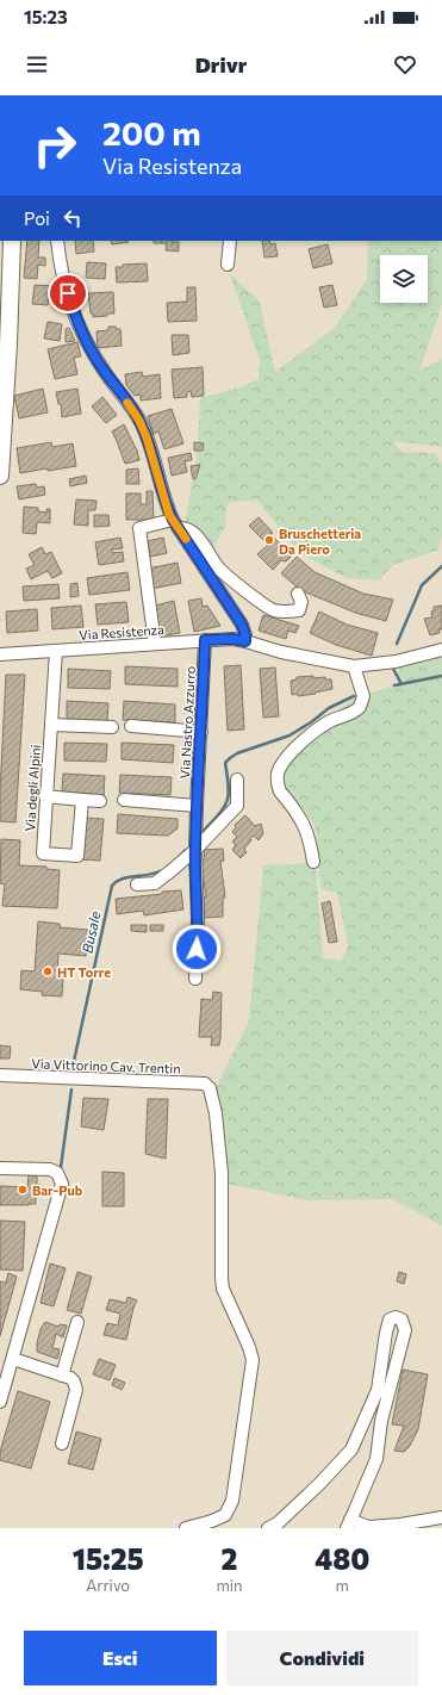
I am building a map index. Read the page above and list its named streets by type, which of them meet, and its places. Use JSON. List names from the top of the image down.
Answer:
{
  "streets": {
    "street": [
      "Via Resistenza",
      "Via Nastro Azzurro",
      "Via degli Alpini",
      "Via Vittorino Cav. Trentin"
    ]
  },
  "crossings": [
    ["Via Resistenza", "Via Nastro Azzurro"],
    ["Via Resistenza", "Via degli Alpini"]
  ],
  "water": ["Busale"],
  "places": ["Bruschetteria Da Piero", "HT Torre", "Bar-Pub"],
  "page": {
    "status": "15:23",
    "header": "Drivr",
    "turn": ["200 m", "Via Resistenza"],
    "then": "Poi",
    "eta": [
      "15:25",
      "Arrivo",
      "2",
      "min",
      "480",
      "m"
    ],
    "buttons": ["Esci", "Condividi"]
  }
}
